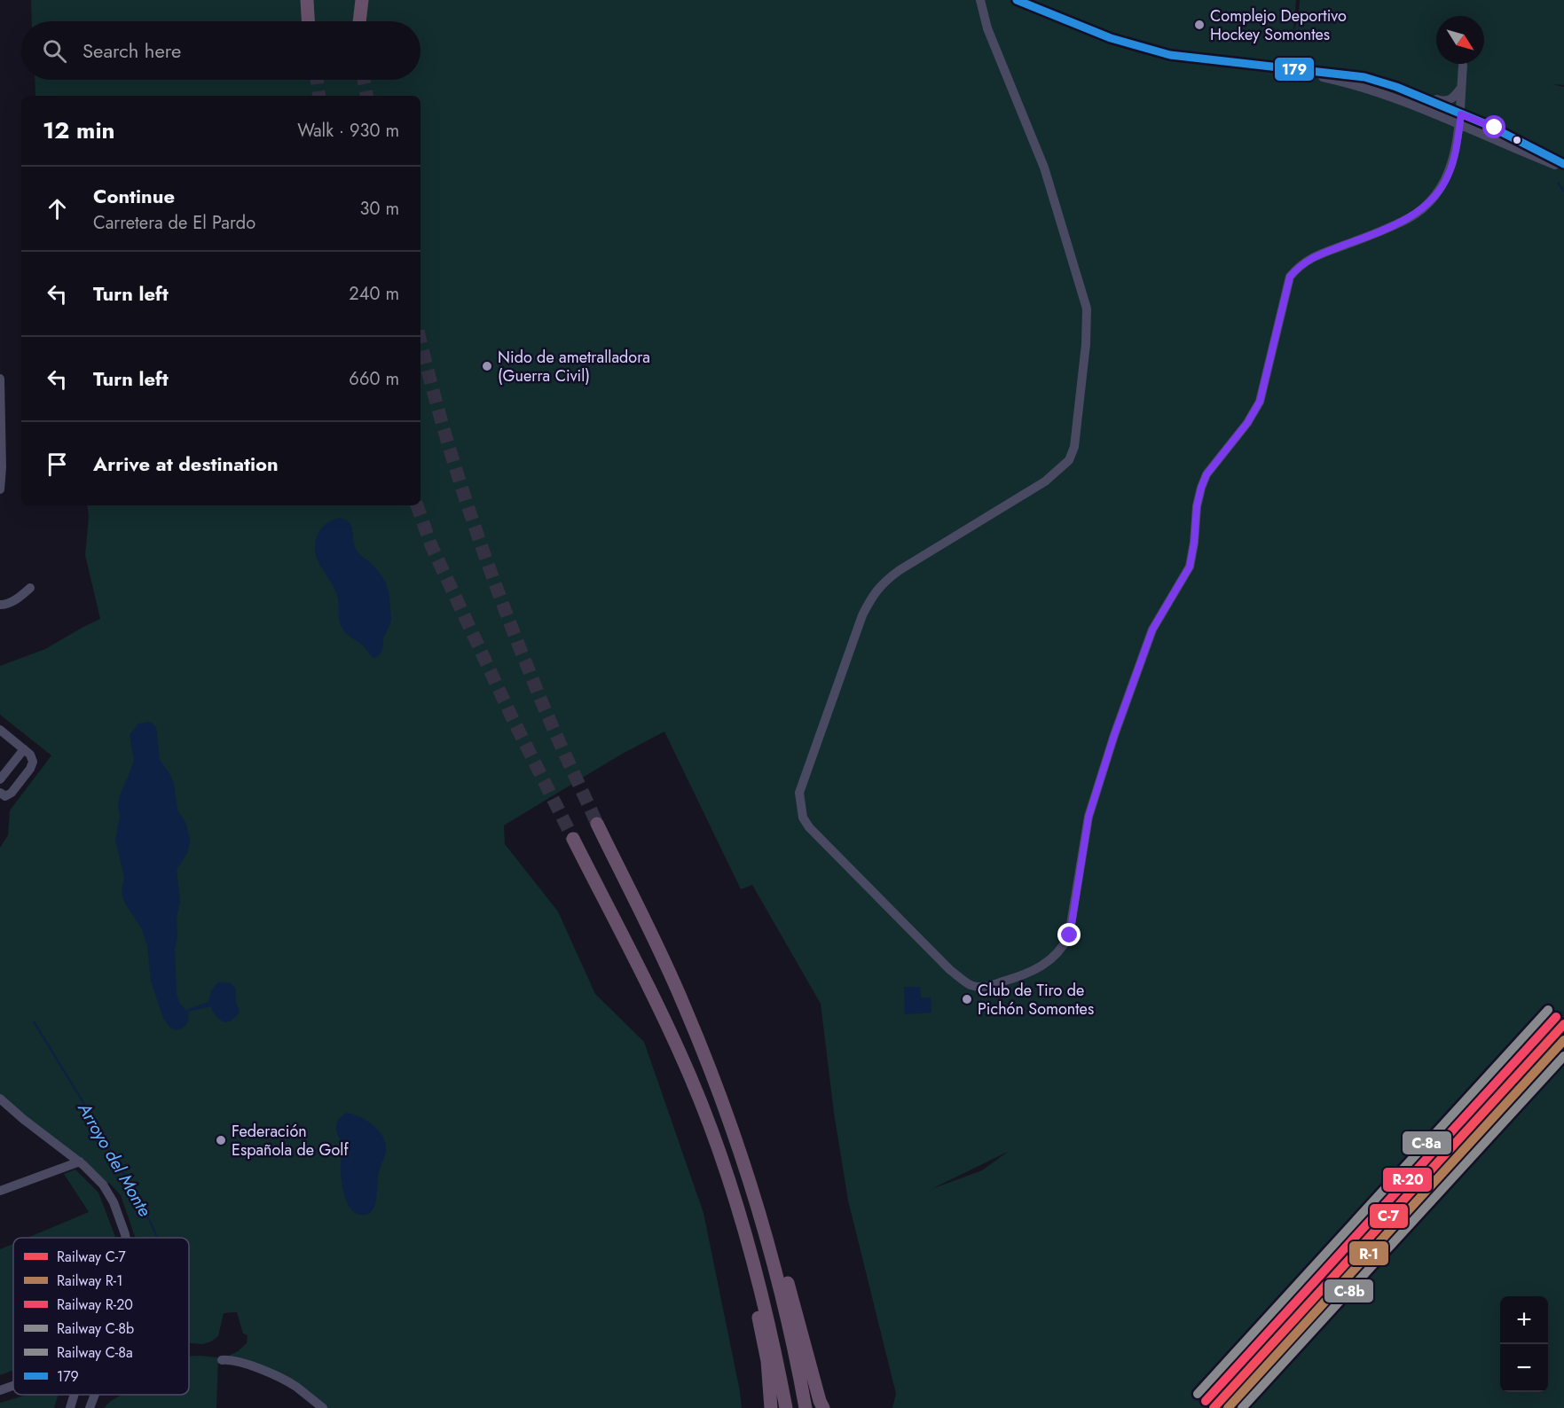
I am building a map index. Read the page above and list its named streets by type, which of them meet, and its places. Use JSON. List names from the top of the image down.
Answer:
{
  "water": ["Arroyo del Monte"],
  "places": [
    "Complejo Deportivo Hockey Somontes",
    "Nido de ametralladora (Guerra Civil)",
    "Club de Tiro de Pichón Somontes",
    "Federación Española de Golf"
  ],
  "lines": [
    "transit line 179",
    "rail line C-8a",
    "rail line R-20",
    "rail line C-7",
    "rail line R-1",
    "rail line C-8b"
  ],
  "legend": [
    "Railway C-7",
    "Railway R-1",
    "Railway R-20",
    "Railway C-8b",
    "Railway C-8a",
    "179"
  ],
  "north": "bottom right",
  "page": {
    "search": "Search here",
    "heading": ["12 min", "Walk · 930 m"],
    "list": [
      ["Continue", "Carretera de El Pardo", "30 m"],
      ["Turn left", "240 m"],
      ["Turn left", "660 m"],
      "Arrive at destination"
    ],
    "map_buttons": ["+", "−"]
  }
}
